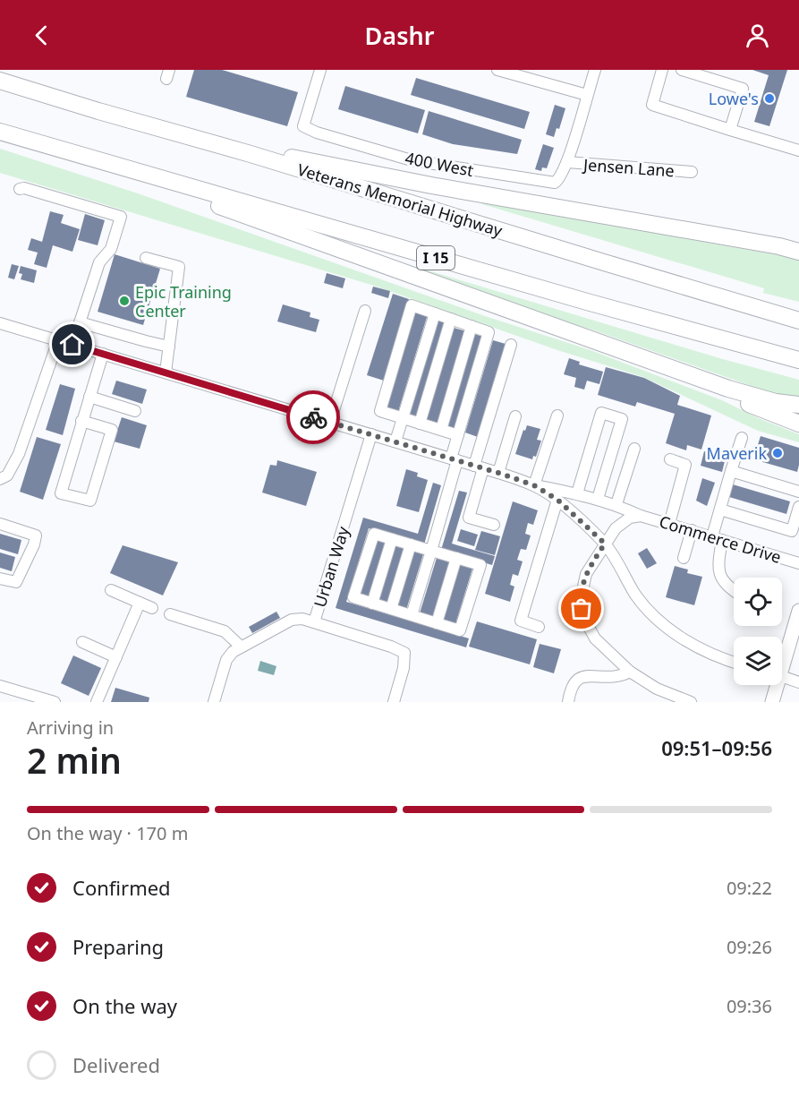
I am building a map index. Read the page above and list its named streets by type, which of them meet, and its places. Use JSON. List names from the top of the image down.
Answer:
{
  "streets": {
    "highway": ["Veterans Memorial Highway", "I 15"],
    "street": [
      "400 West",
      "Jensen Lane",
      "Commerce Drive",
      "Urban Way"
    ]
  },
  "crossings": [
    ["400 West", "Jensen Lane"],
    ["Commerce Drive", "Urban Way"]
  ],
  "places": ["Lowe's", "Epic Training Center", "Maverik"],
  "page": {
    "header": "Dashr",
    "heading": ["2 min", "Arriving in", "09:51–09:56"],
    "bar": "On the way · 170 m",
    "list": [
      ["Confirmed", "09:22"],
      ["Preparing", "09:26"],
      ["On the way", "09:36"],
      "Delivered"
    ]
  }
}
